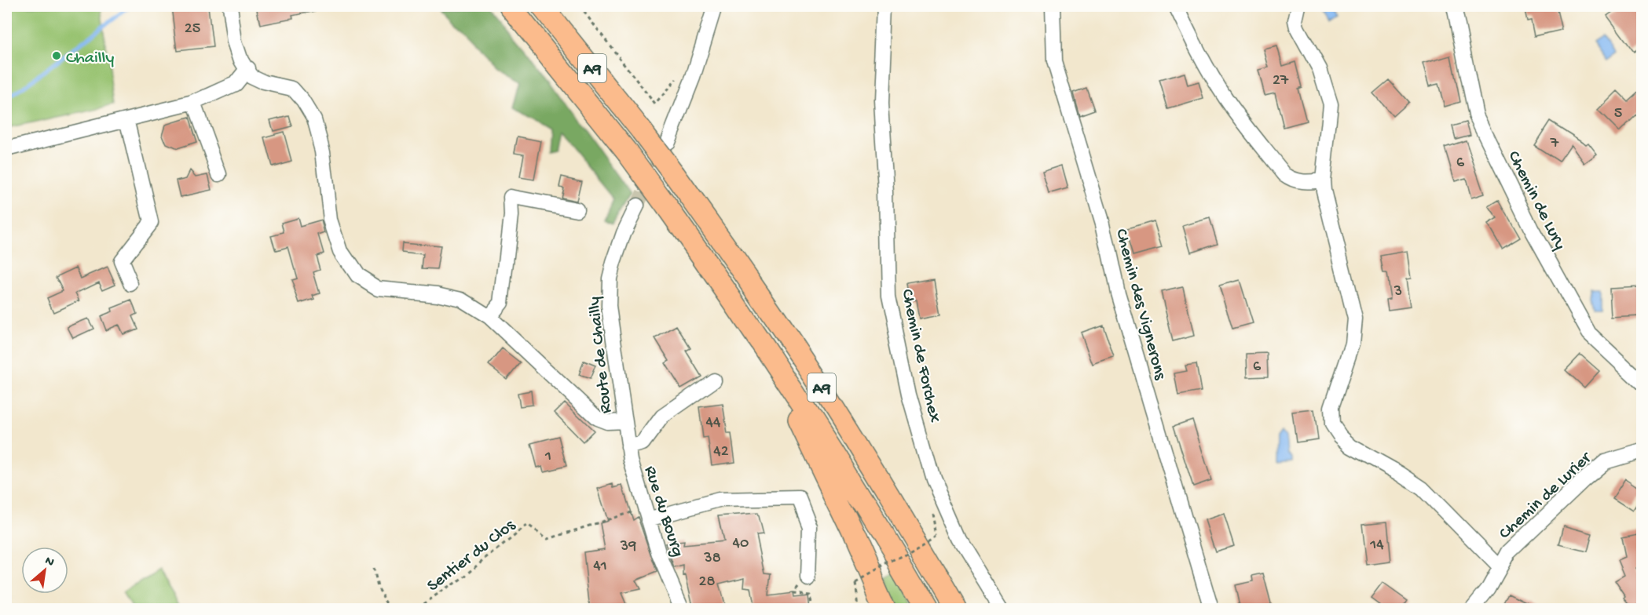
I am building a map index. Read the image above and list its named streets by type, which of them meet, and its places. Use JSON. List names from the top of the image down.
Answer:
{
  "streets": {
    "highway": ["A9"],
    "street": [
      "Chemin de Lury",
      "Chemin des Vignerons",
      "Route de Chailly",
      "Chemin de Forchex",
      "Chemin de Lurier",
      "Rue du Bourg"
    ],
    "path": ["Sentier du Clos"]
  },
  "crossings": [
    ["Route de Chailly", "Rue du Bourg"],
    ["Rue du Bourg", "Sentier du Clos"]
  ],
  "places": ["Chailly"],
  "house_numbers": [
    "25",
    "27",
    "5",
    "7",
    "6",
    "3",
    "6",
    "44",
    "42",
    "1",
    "40",
    "14",
    "39",
    "38",
    "41",
    "28"
  ],
  "north": "top right"
}
